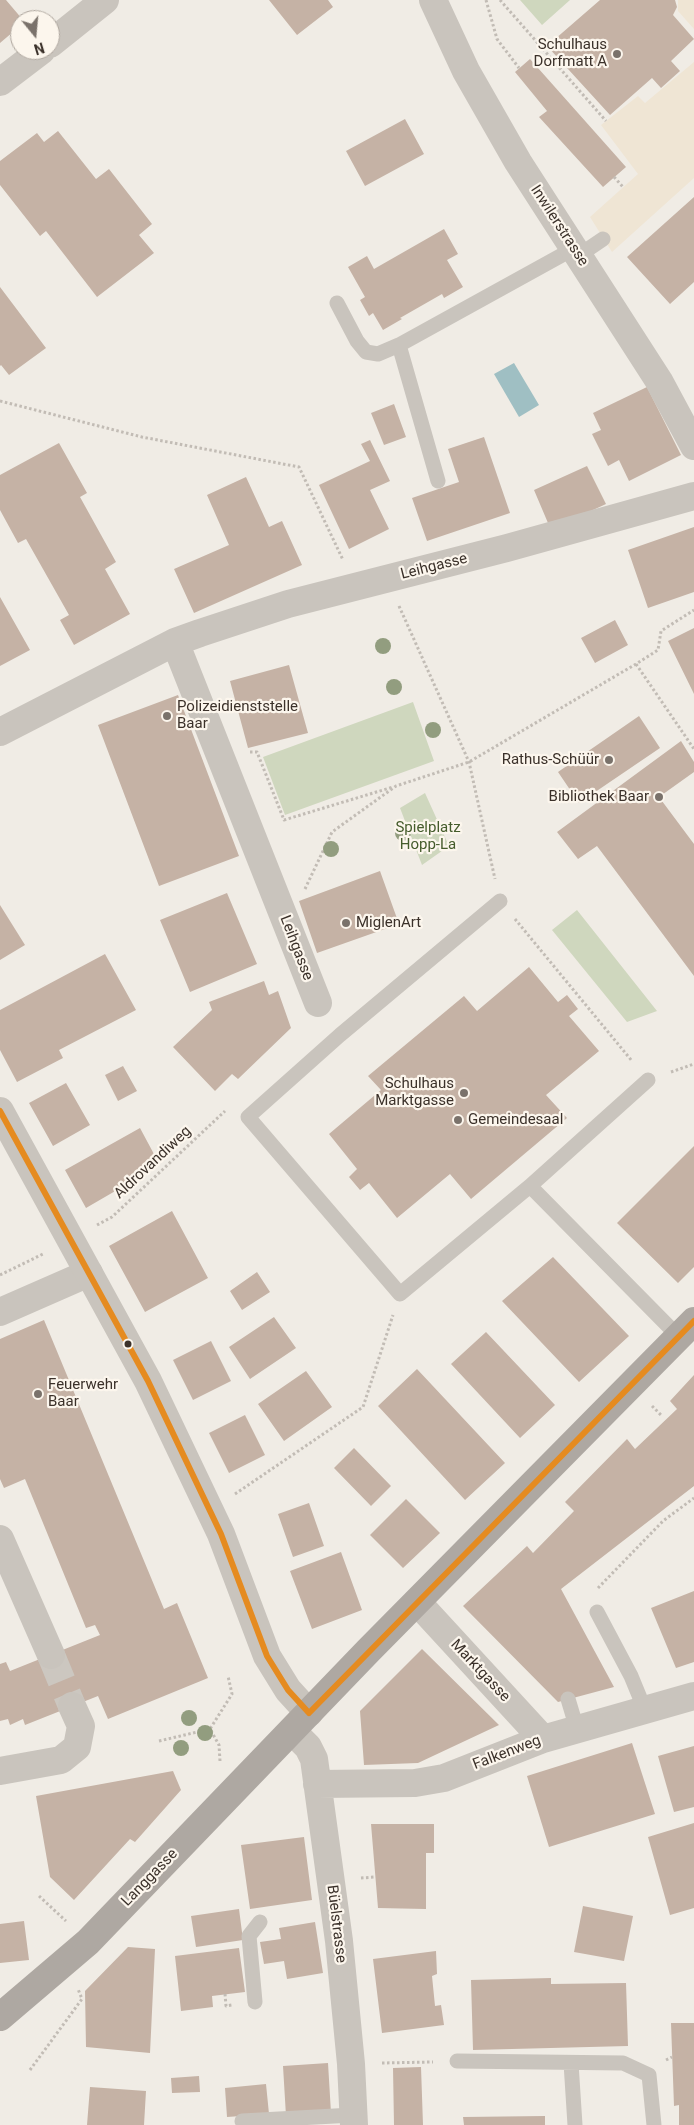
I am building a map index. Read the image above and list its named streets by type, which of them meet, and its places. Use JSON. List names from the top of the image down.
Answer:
{
  "streets": {
    "main road": ["Langgasse"],
    "street": [
      "Inwilerstrasse",
      "Leihgasse",
      "Marktgasse",
      "Falkenweg",
      "Büelstrasse"
    ],
    "path": ["Aldrovandiweg"]
  },
  "crossings": [
    ["Aldrovandiweg", "Büelstrasse"],
    ["Marktgasse", "Falkenweg"],
    ["Falkenweg", "Büelstrasse"],
    ["Langgasse", "Büelstrasse"]
  ],
  "parks": ["Spielplatz Hopp-La"],
  "places": [
    "Schulhaus Dorfmatt A",
    "Polizeidienststelle Baar",
    "Rathus-Schüür",
    "Bibliothek Baar",
    "MiglenArt",
    "Schulhaus Marktgasse",
    "Gemeindesaal",
    "Feuerwehr Baar"
  ],
  "north": "bottom"
}
